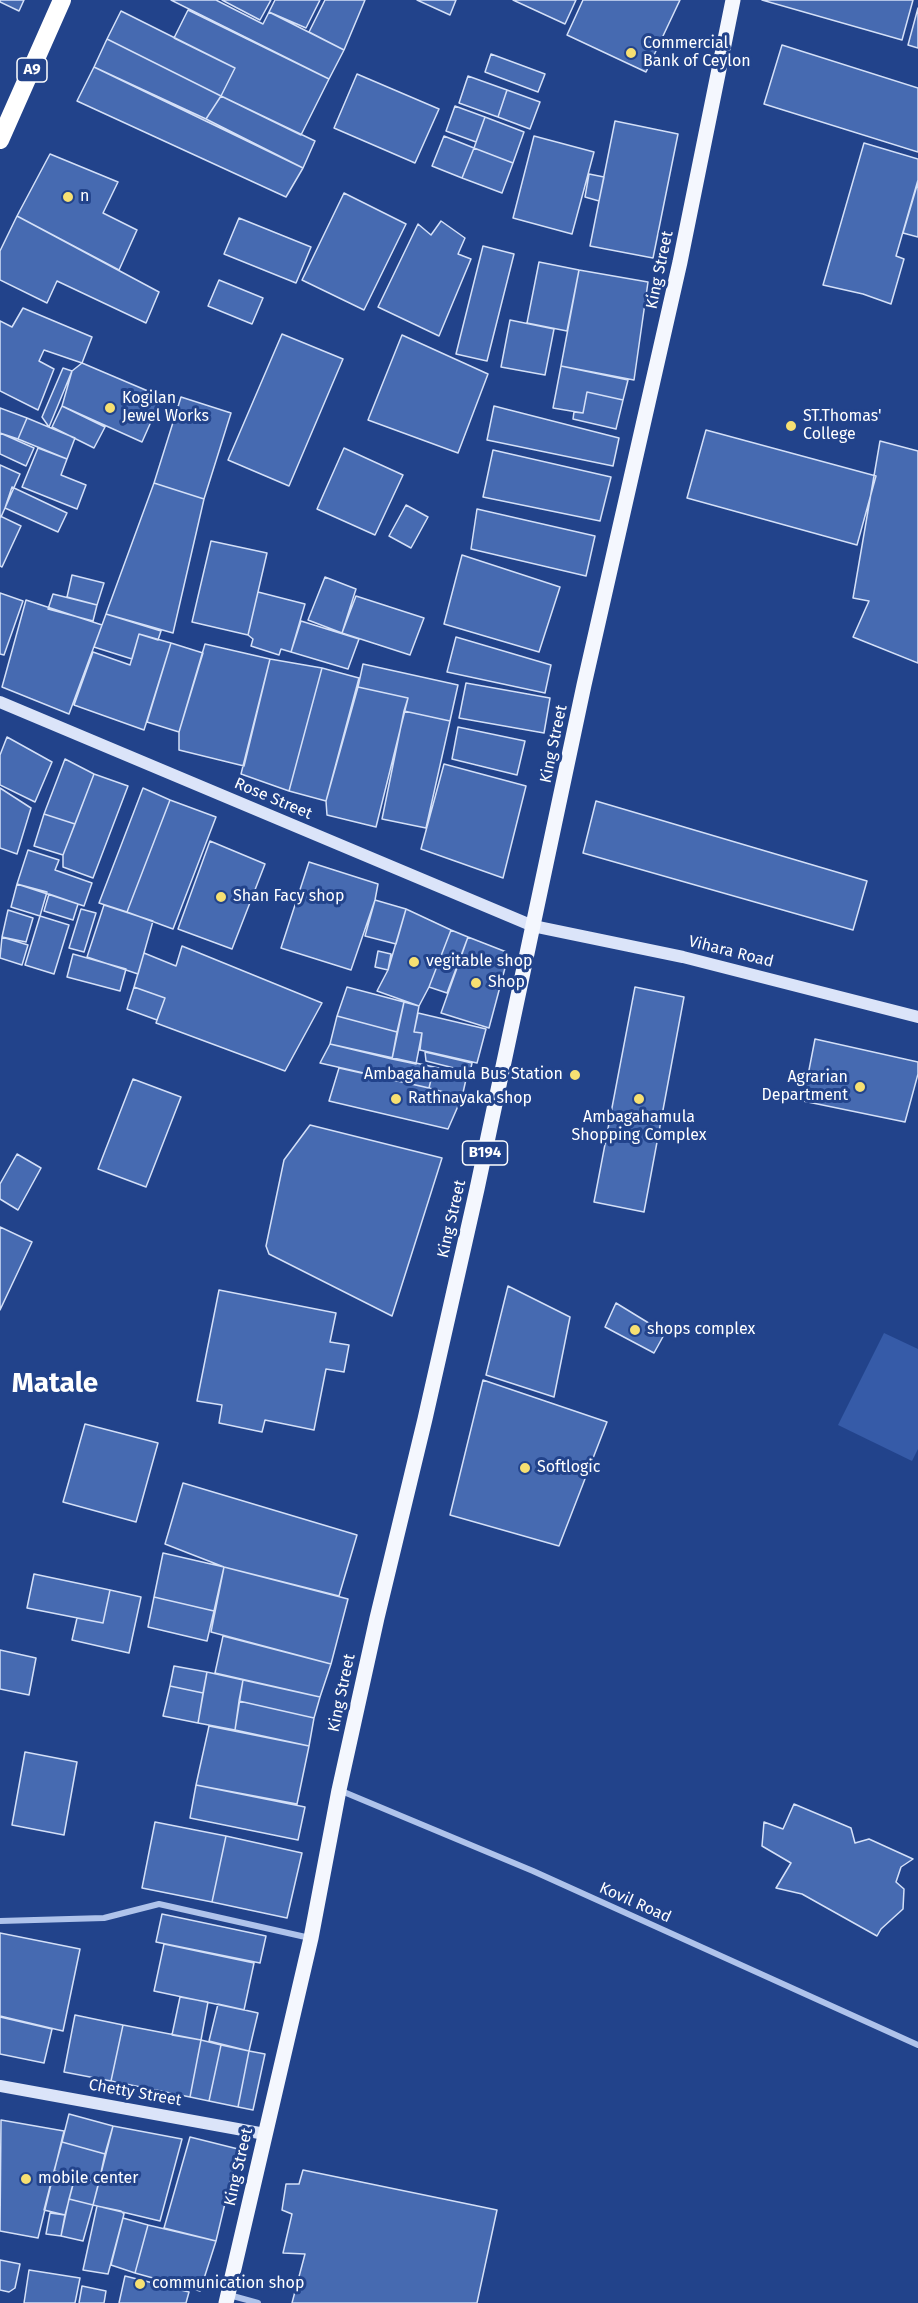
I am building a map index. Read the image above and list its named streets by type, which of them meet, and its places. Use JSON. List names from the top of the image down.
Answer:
{
  "streets": {
    "highway": ["A9"],
    "main road": ["King Street", "B194"],
    "street": [
      "Rose Street",
      "Vihara Road",
      "Kovil Road",
      "Chetty Street"
    ]
  },
  "crossings": [
    ["King Street", "Rose Street"],
    ["King Street", "Vihara Road"],
    ["King Street", "Kovil Road"],
    ["King Street", "Chetty Street"],
    ["Rose Street", "Vihara Road"]
  ],
  "districts": ["Matale"],
  "places": [
    "Commercial Bank of Ceylon",
    "n",
    "Kogilan Jewel Works",
    "ST.Thomas' College",
    "Shan Facy shop",
    "vegitable shop",
    "Shop",
    "Ambagahamula Bus Station",
    "Agrarian Department",
    "Rathnayaka shop",
    "Ambagahamula Shopping Complex",
    "shops complex",
    "Softlogic",
    "mobile center",
    "communication shop"
  ]
}
